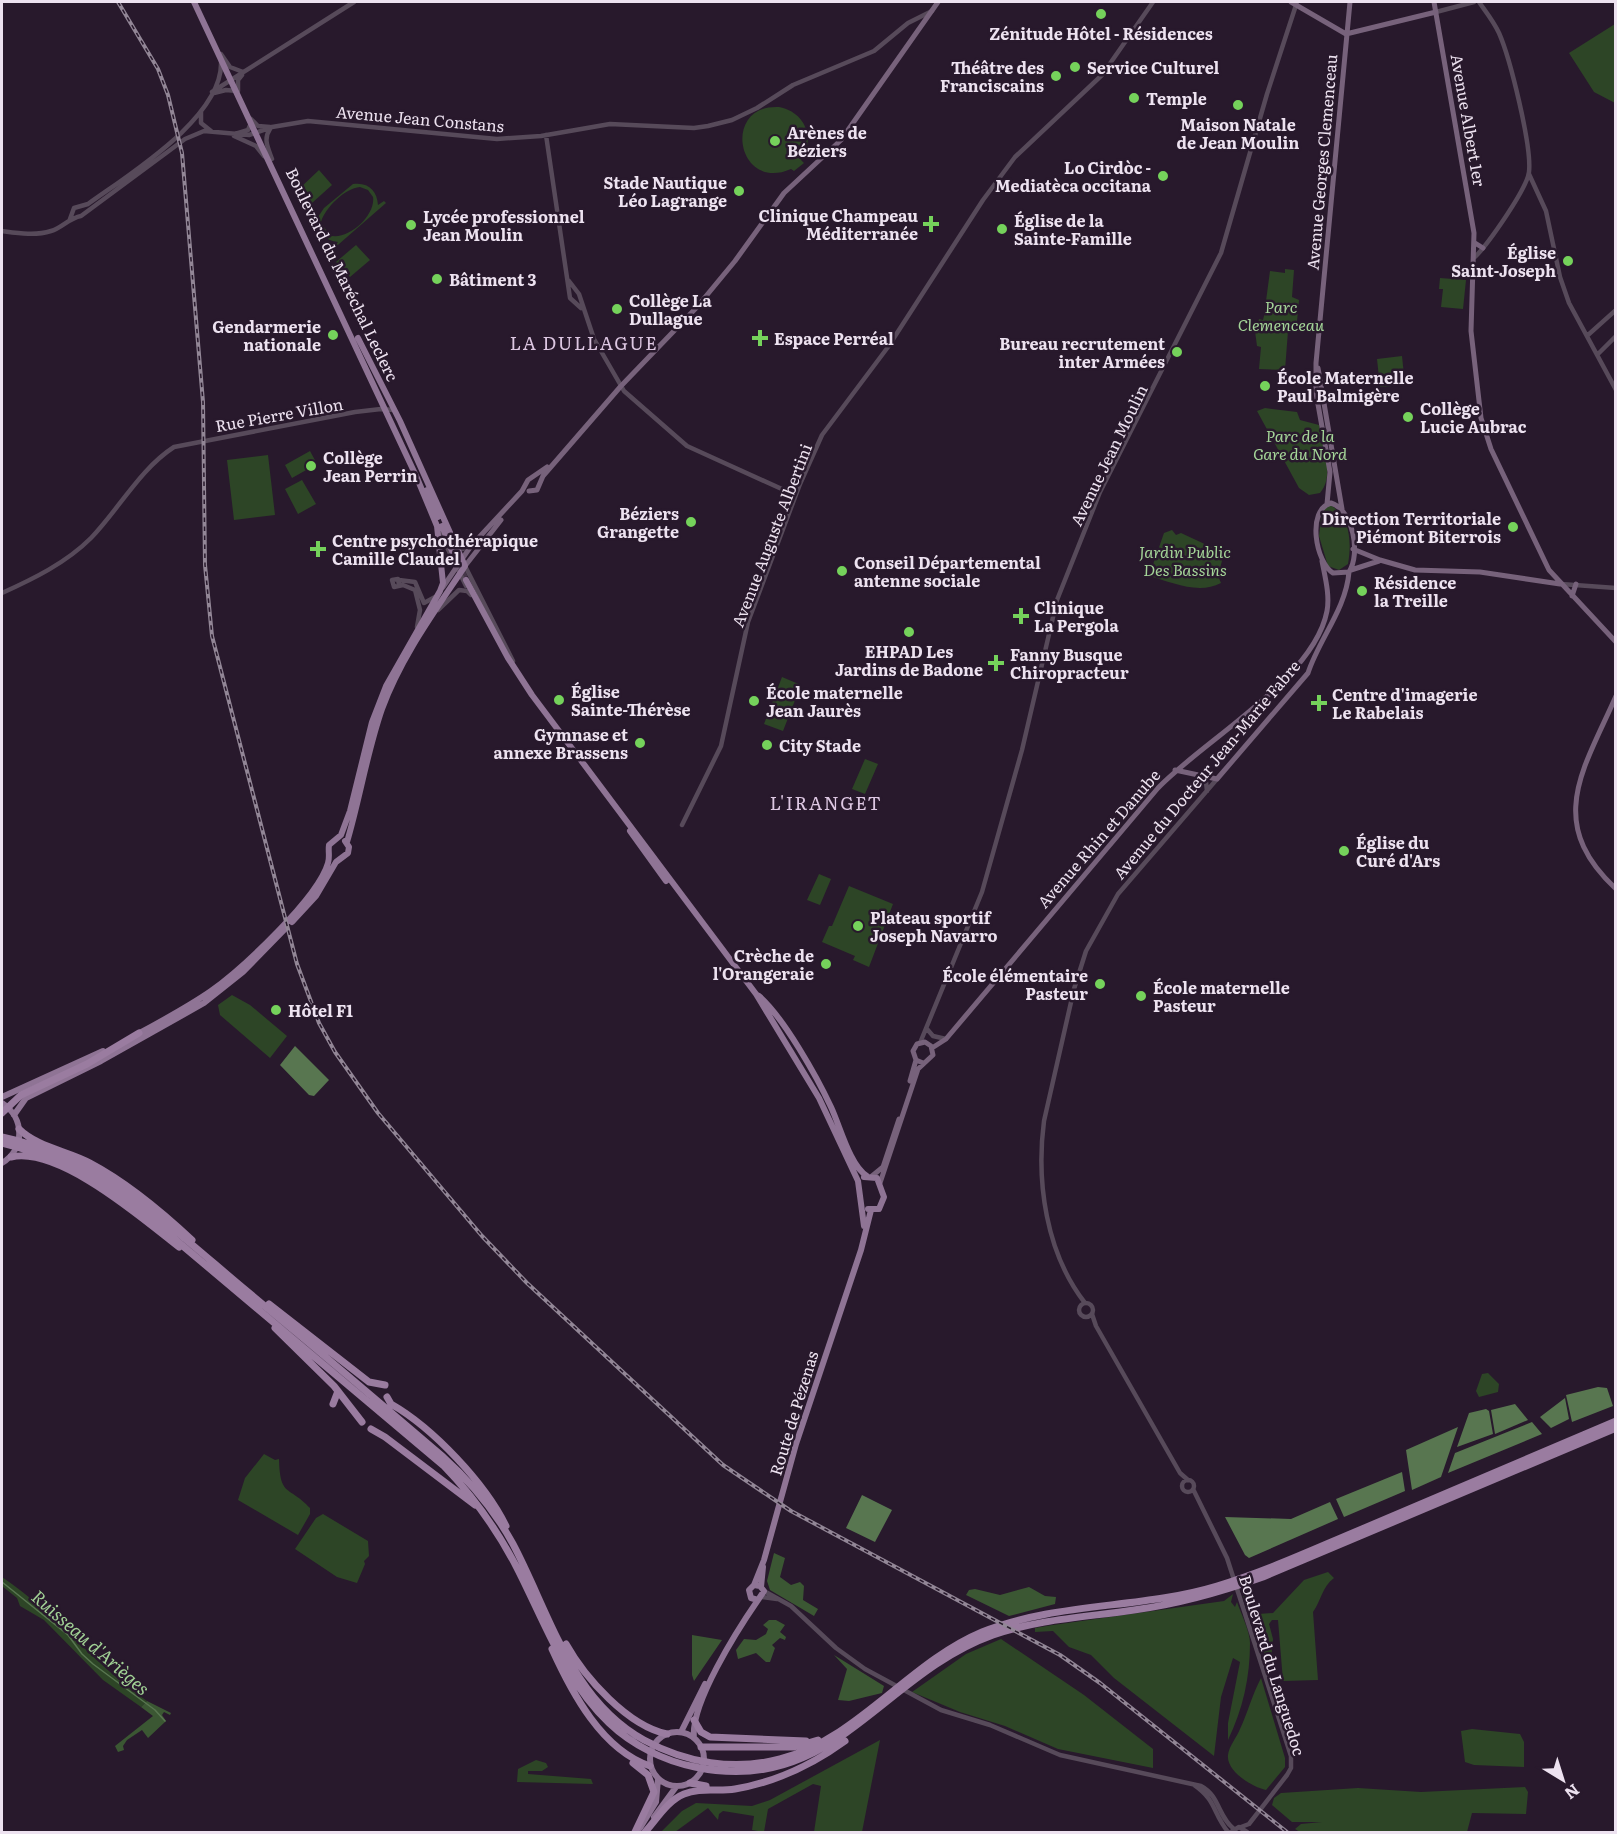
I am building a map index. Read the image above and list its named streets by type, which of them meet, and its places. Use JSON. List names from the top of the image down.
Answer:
{
  "streets": {
    "main road": [
      "Avenue Albert 1er",
      "Avenue Georges Clemenceau",
      "Boulevard du Maréchal Leclerc",
      "Avenue du Docteur Jean-Marie Fabre",
      "Avenue Rhin et Danube",
      "Route de Pézenas"
    ],
    "street": [
      "Avenue Jean Constans",
      "Rue Pierre Villon",
      "Avenue Jean Moulin",
      "Avenue Auguste Albertini",
      "Boulevard du Languedoc"
    ]
  },
  "crossings": [
    ["Avenue Jean Constans", "Boulevard du Maréchal Leclerc"],
    ["Avenue Georges Clemenceau", "Avenue du Docteur Jean-Marie Fabre"],
    ["Avenue Georges Clemenceau", "Avenue Rhin et Danube"],
    ["Boulevard du Maréchal Leclerc", "Rue Pierre Villon"],
    ["Avenue Jean Moulin", "Avenue Rhin et Danube"]
  ],
  "districts": ["LA DULLAGUE", "L'IRANGET"],
  "water": ["Ruisseau d'Arièges"],
  "parks": ["Parc Clemenceau", "Parc de la Gare du Nord", "Jardin Public Des Bassins"],
  "places": {
    "other": [
      "Zénitude Hôtel - Résidences",
      "Service Culturel",
      "Théâtre des Franciscains",
      "Temple",
      "Maison Natale de Jean Moulin",
      "Arènes de Béziers",
      "Lo Cirdòc - Mediatèca occitana",
      "Stade Nautique Léo Lagrange",
      "Lycée professionnel Jean Moulin",
      "Église de la Sainte-Famille",
      "Église Saint-Joseph",
      "Bâtiment 3",
      "Collège La Dullague",
      "Gendarmerie nationale",
      "Bureau recrutement inter Armées",
      "École Maternelle Paul Balmigère",
      "Collège Lucie Aubrac",
      "Collège Jean Perrin",
      "Béziers Grangette",
      "Direction Territoriale Piémont Biterrois",
      "Conseil Départemental antenne sociale",
      "Résidence la Treille",
      "EHPAD Les Jardins de Badone",
      "Église Sainte-Thérèse",
      "École maternelle Jean Jaurès",
      "Gymnase et annexe Brassens",
      "City Stade",
      "Église du Curé d'Ars",
      "Plateau sportif Joseph Navarro",
      "Crèche de l'Orangeraie",
      "École élémentaire Pasteur",
      "École maternelle Pasteur",
      "Hôtel F1"
    ],
    "health": [
      "Clinique Champeau Méditerranée",
      "Espace Perréal",
      "Centre psychothérapique Camille Claudel",
      "Clinique La Pergola",
      "Fanny Busque Chiropracteur",
      "Centre d'imagerie Le Rabelais"
    ]
  },
  "north": "bottom right"
}
